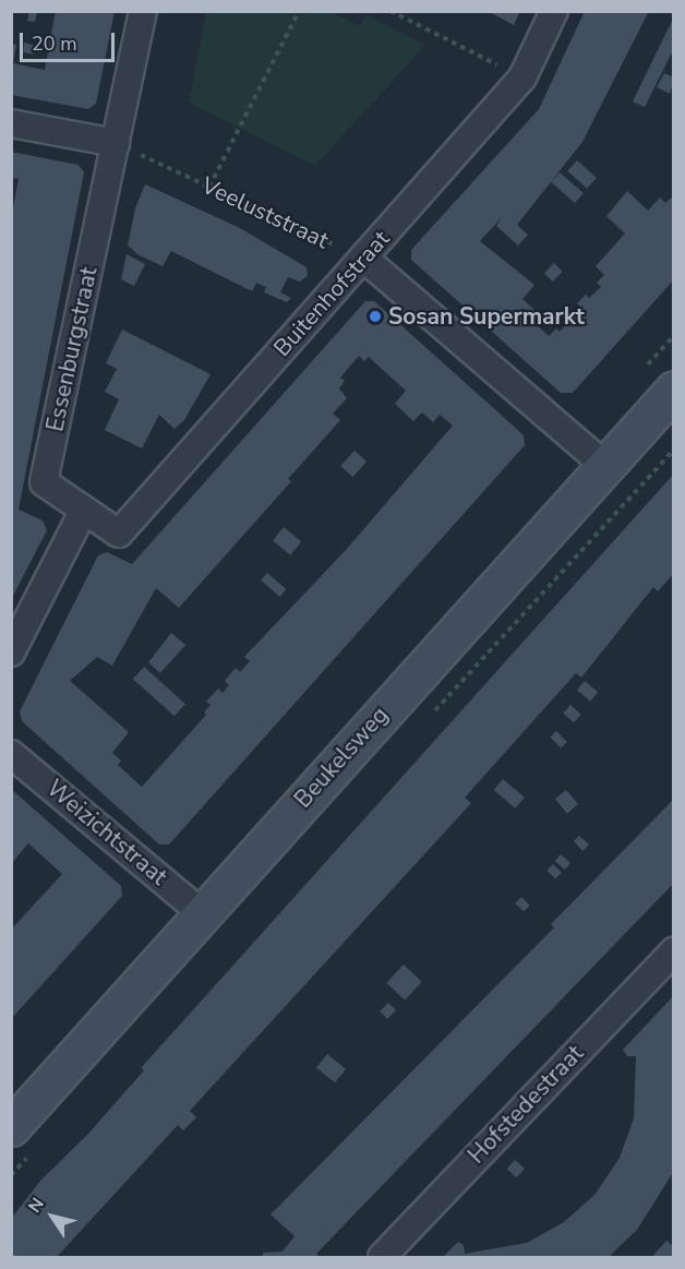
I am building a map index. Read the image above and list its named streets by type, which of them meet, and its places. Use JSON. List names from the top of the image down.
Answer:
{
  "streets": {
    "main road": ["Beukelsweg"],
    "street": [
      "Buitenhofstraat",
      "Essenburgstraat",
      "Weizichtstraat",
      "Hofstedestraat"
    ],
    "path": ["Veeluststraat"]
  },
  "crossings": [
    ["Veeluststraat", "Buitenhofstraat"],
    ["Veeluststraat", "Essenburgstraat"],
    ["Buitenhofstraat", "Essenburgstraat"],
    ["Beukelsweg", "Weizichtstraat"]
  ],
  "places": ["Sosan Supermarkt"],
  "scale_bar": "20 m",
  "north": "top left"
}
